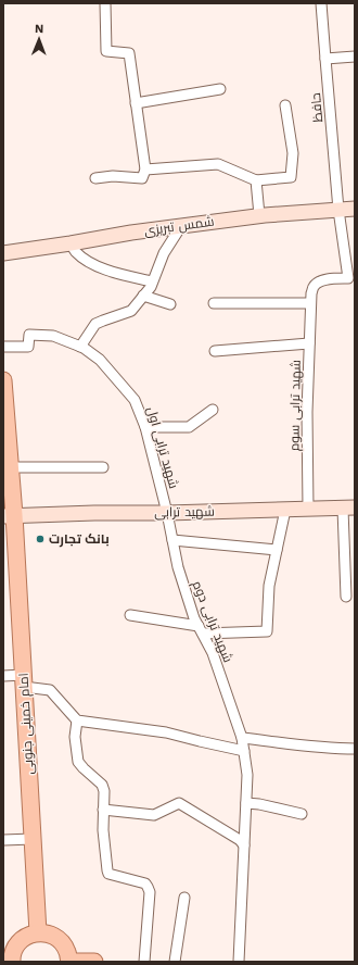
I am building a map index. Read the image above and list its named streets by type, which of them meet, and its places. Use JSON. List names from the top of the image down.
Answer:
{
  "streets": {
    "main road": ["امام خمینی جنوبی"],
    "street": [
      "حافظ",
      "شمس تبریزی",
      "شهید ترابی سوم",
      "شهید ترابی اول",
      "شهید ترابی",
      "شهید ترابی دوم"
    ]
  },
  "crossings": [
    ["حافظ", "شمس تبریزی"],
    ["حافظ", "شهید ترابی سوم"],
    ["شهید ترابی سوم", "شهید ترابی"],
    ["شهید ترابی اول", "شهید ترابی"],
    ["شهید ترابی اول", "شهید ترابی دوم"],
    ["شهید ترابی", "شهید ترابی دوم"],
    ["شهید ترابی", "امام خمینی جنوبی"]
  ],
  "places": ["بانک تجارت"],
  "north": "top"
}
